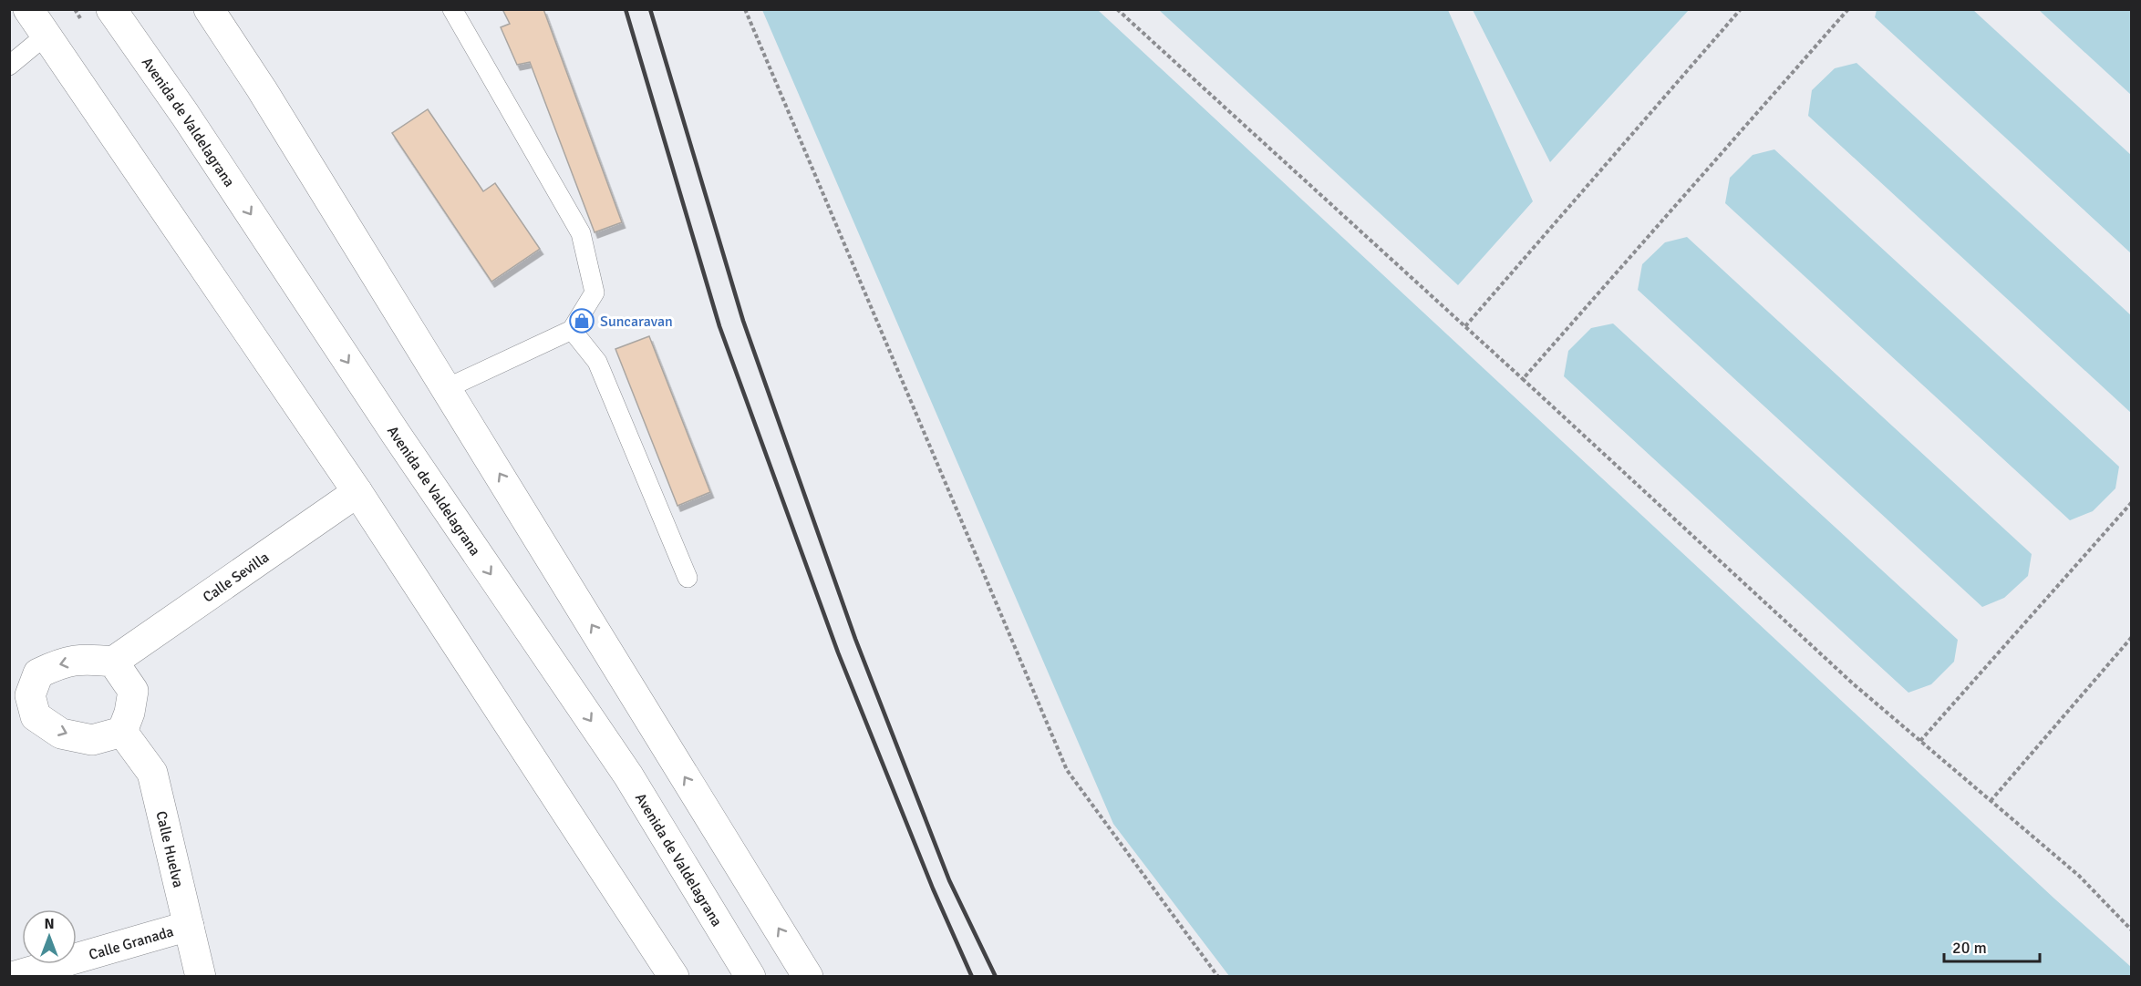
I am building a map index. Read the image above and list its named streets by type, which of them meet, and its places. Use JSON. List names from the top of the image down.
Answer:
{
  "streets": {
    "main road": [
      "Avenida de Valdelagrana",
      "Calle Sevilla",
      "Calle Huelva",
      "Calle Granada"
    ]
  },
  "crossings": [
    ["Calle Sevilla", "Calle Huelva"],
    ["Calle Huelva", "Calle Granada"]
  ],
  "places": {
    "shop": ["Suncaravan"]
  },
  "scale_bar": "20 m",
  "north": "top"
}
